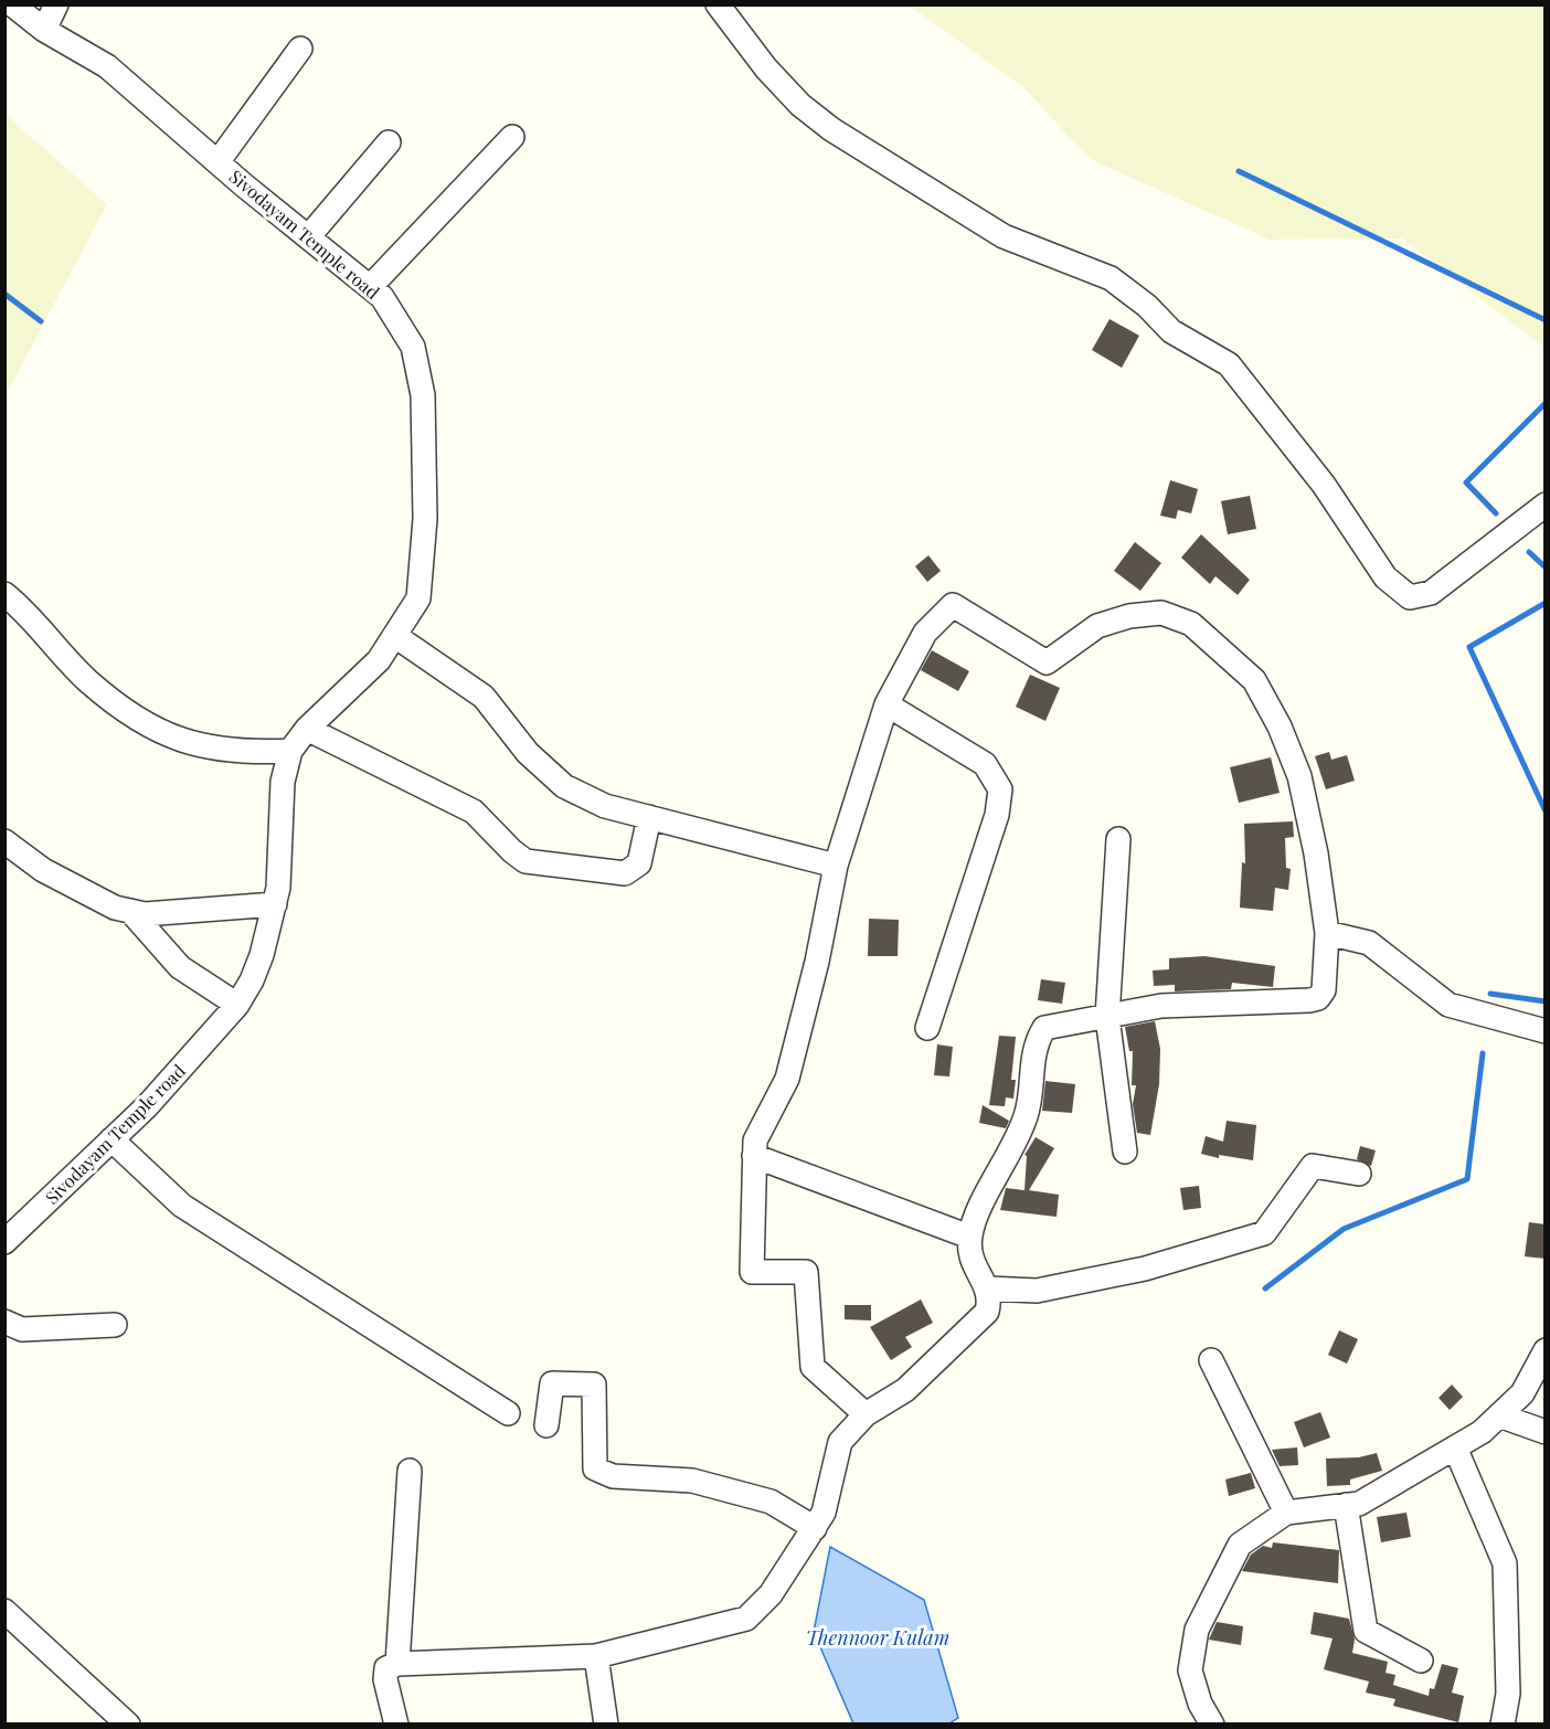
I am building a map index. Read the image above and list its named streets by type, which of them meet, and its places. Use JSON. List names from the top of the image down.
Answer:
{
  "streets": {
    "street": ["Sivodayam Temple road"]
  },
  "water": ["Thennoor Kulam"]
}
